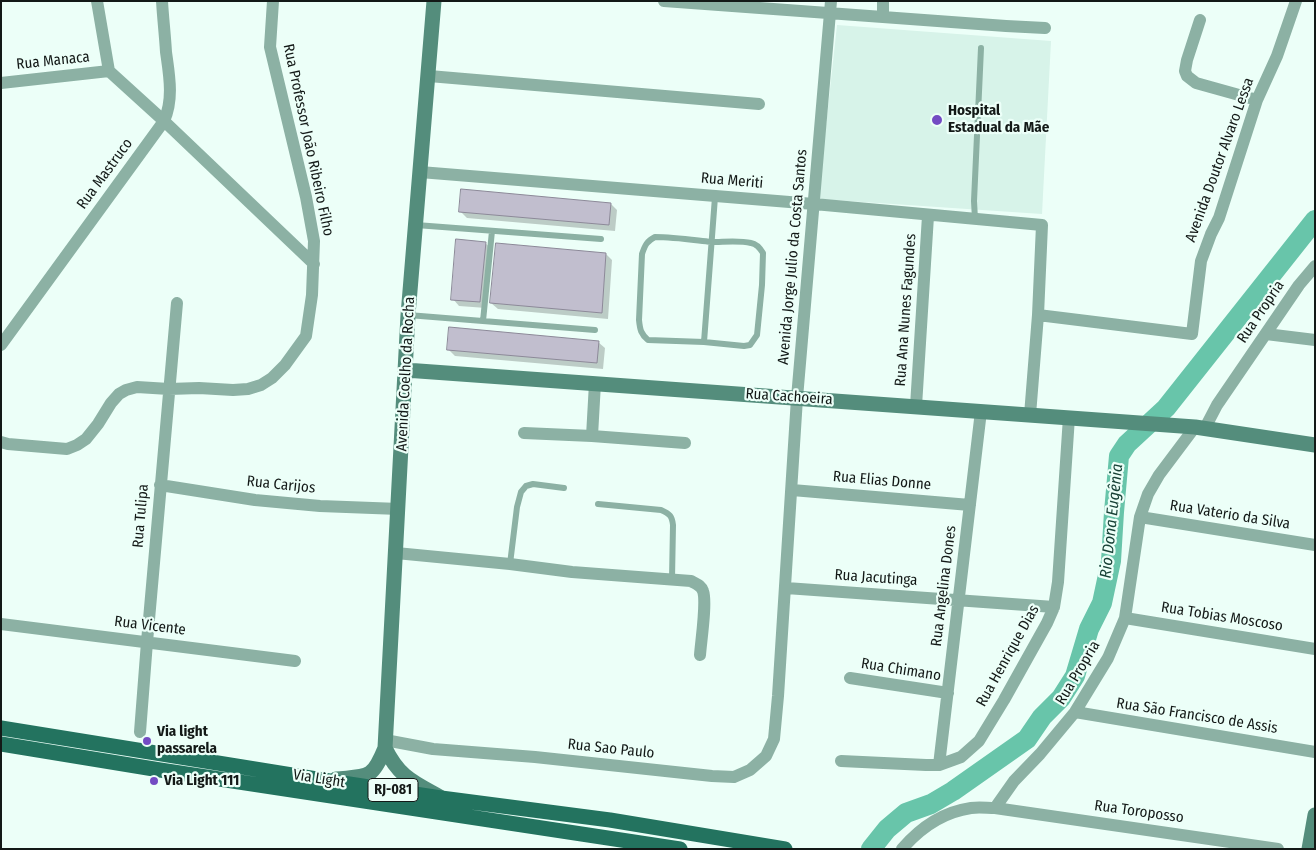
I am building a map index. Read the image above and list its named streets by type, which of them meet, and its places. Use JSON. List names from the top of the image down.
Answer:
{
  "streets": {
    "main road": [
      "Avenida Coelho da Rocha",
      "Rua Cachoeira",
      "Via Light",
      "RJ-081"
    ],
    "street": [
      "Rua Manaca",
      "Rua Professor João Ribeiro Filho",
      "Avenida Doutor Alvaro Lessa",
      "Rua Mastruco",
      "Rua Meriti",
      "Avenida Jorge Julio da Costa Santos",
      "Rua Ana Nunes Fagundes",
      "Rua Propria",
      "Rua Elias Donne",
      "Rua Carijos",
      "Rua Vaterio da Silva",
      "Rua Tulipa",
      "Rua Jacutinga",
      "Rua Angelina Dones",
      "Rua Tobias Moscoso",
      "Rua Vicente",
      "Rua Henrique Dias",
      "Rua Chimano",
      "Rua São Francisco de Assis",
      "Rua Sao Paulo",
      "Rua Toroposso"
    ]
  },
  "crossings": [
    ["Rua Professor João Ribeiro Filho", "Rua Tulipa"],
    ["Avenida Doutor Alvaro Lessa", "Rua Meriti"],
    ["Rua Meriti", "Avenida Jorge Julio da Costa Santos"],
    ["Rua Meriti", "Rua Ana Nunes Fagundes"],
    ["Rua Meriti", "Avenida Coelho da Rocha"],
    ["Avenida Jorge Julio da Costa Santos", "Rua Cachoeira"],
    ["Avenida Jorge Julio da Costa Santos", "Rua Elias Donne"],
    ["Avenida Jorge Julio da Costa Santos", "Rua Jacutinga"],
    ["Avenida Jorge Julio da Costa Santos", "Rua Sao Paulo"],
    ["Rua Ana Nunes Fagundes", "Rua Cachoeira"],
    ["Rua Propria", "Rua Cachoeira"],
    ["Rua Propria", "Rua Vaterio da Silva"],
    ["Rua Propria", "Rua Tobias Moscoso"],
    ["Rua Propria", "Rua São Francisco de Assis"],
    ["Rua Propria", "Rua Toroposso"],
    ["Avenida Coelho da Rocha", "Rua Cachoeira"],
    ["Avenida Coelho da Rocha", "Rua Carijos"],
    ["Avenida Coelho da Rocha", "Rua Sao Paulo"],
    ["Avenida Coelho da Rocha", "Via Light"],
    ["Rua Cachoeira", "Rua Angelina Dones"],
    ["Rua Cachoeira", "Rua Henrique Dias"],
    ["Rua Elias Donne", "Rua Angelina Dones"],
    ["Rua Carijos", "Rua Tulipa"],
    ["Rua Tulipa", "Rua Vicente"],
    ["Rua Jacutinga", "Rua Angelina Dones"],
    ["Rua Jacutinga", "Rua Henrique Dias"],
    ["Rua Angelina Dones", "Rua Henrique Dias"],
    ["Rua Angelina Dones", "Rua Chimano"]
  ],
  "water": ["Rio Dona Eugênia"],
  "places": ["Hospital Estadual da Mãe", "Via light passarela", "Via Light 111"]
}
